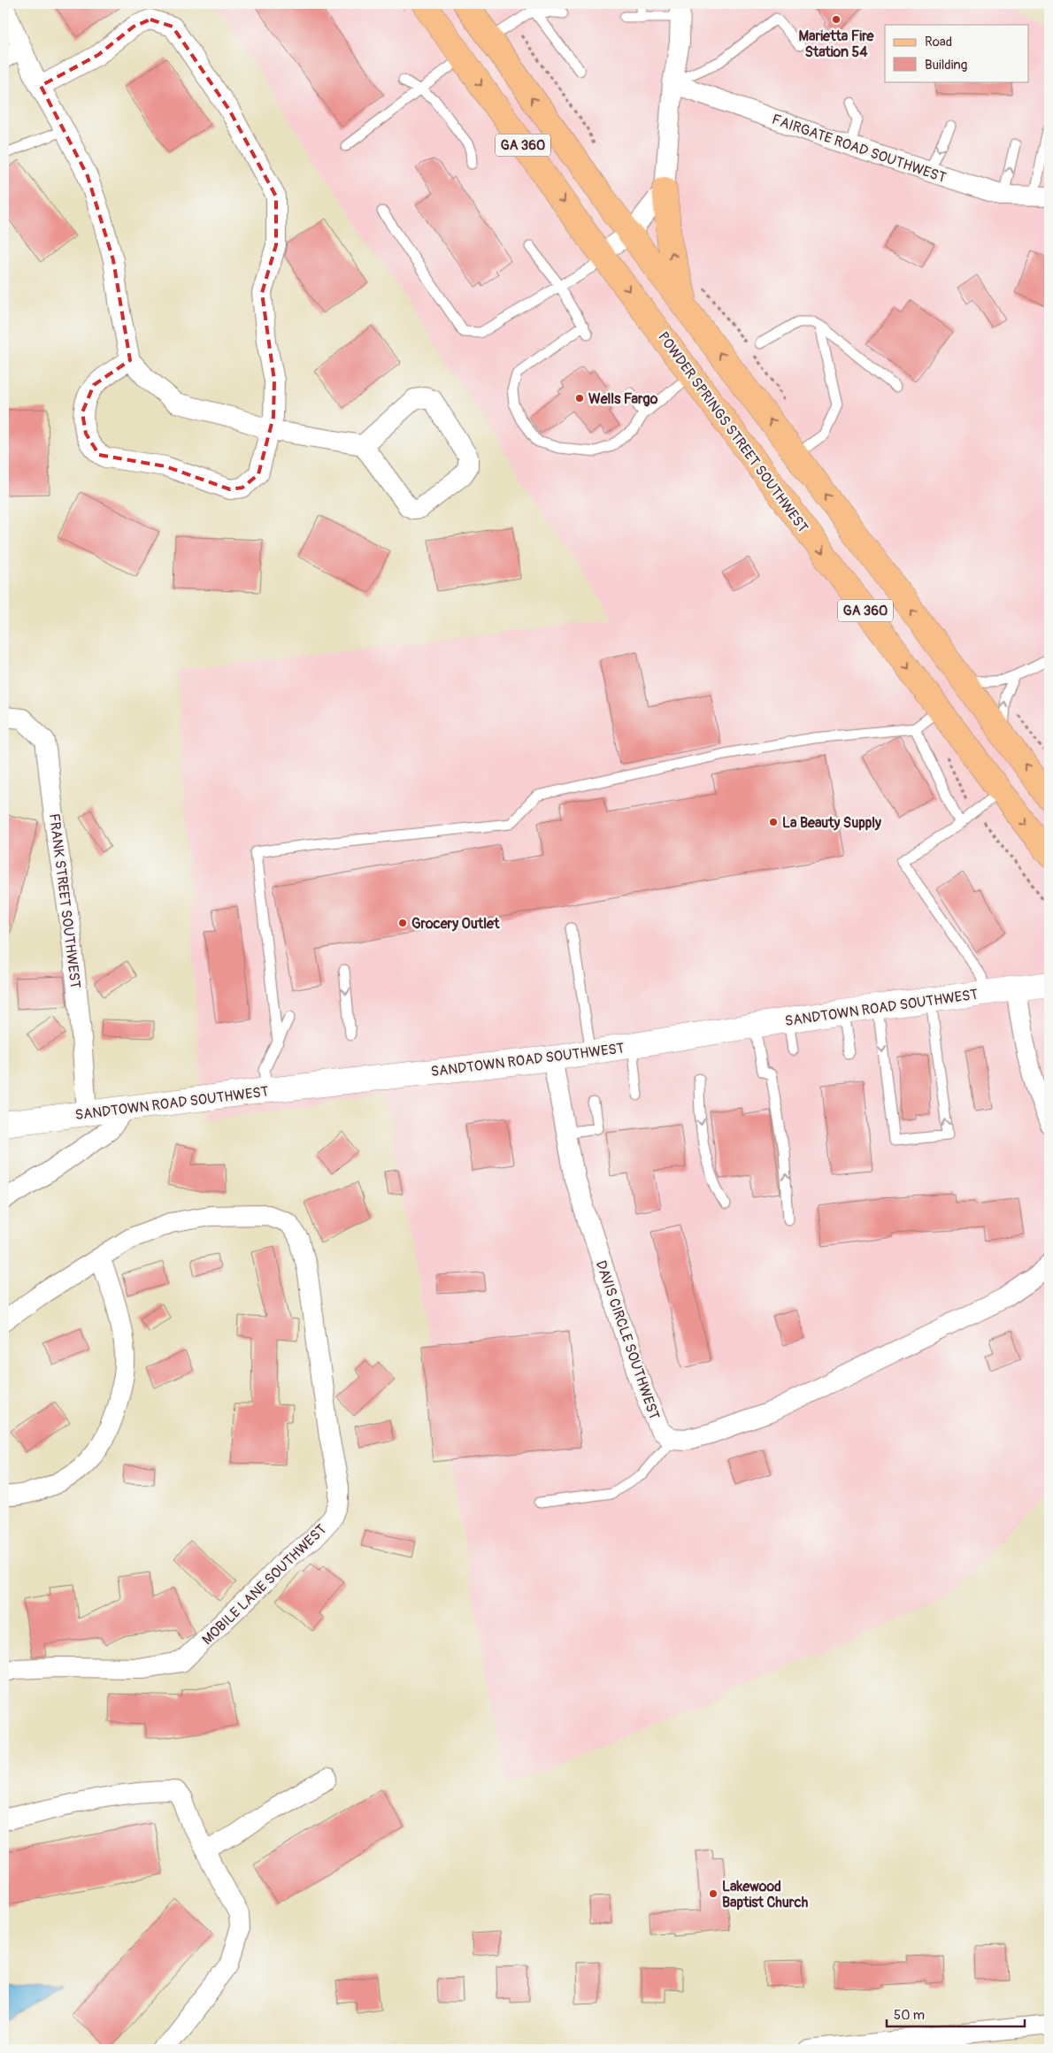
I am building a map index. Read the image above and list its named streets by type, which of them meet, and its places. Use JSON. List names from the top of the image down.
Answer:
{
  "streets": {
    "main road": ["GA 360", "POWDER SPRINGS STREET SOUTHWEST"],
    "street": [
      "FAIRGATE ROAD SOUTHWEST",
      "FRANK STREET SOUTHWEST",
      "SANDTOWN ROAD SOUTHWEST",
      "DAVIS CIRCLE SOUTHWEST",
      "MOBILE LANE SOUTHWEST"
    ]
  },
  "crossings": [
    ["FRANK STREET SOUTHWEST", "SANDTOWN ROAD SOUTHWEST"],
    ["SANDTOWN ROAD SOUTHWEST", "DAVIS CIRCLE SOUTHWEST"]
  ],
  "places": [
    "Marietta Fire Station 54",
    "Wells Fargo",
    "La Beauty Supply",
    "Grocery Outlet",
    "Lakewood Baptist Church"
  ],
  "legend": ["Road", "Building"],
  "scale_bar": "50 m"
}
